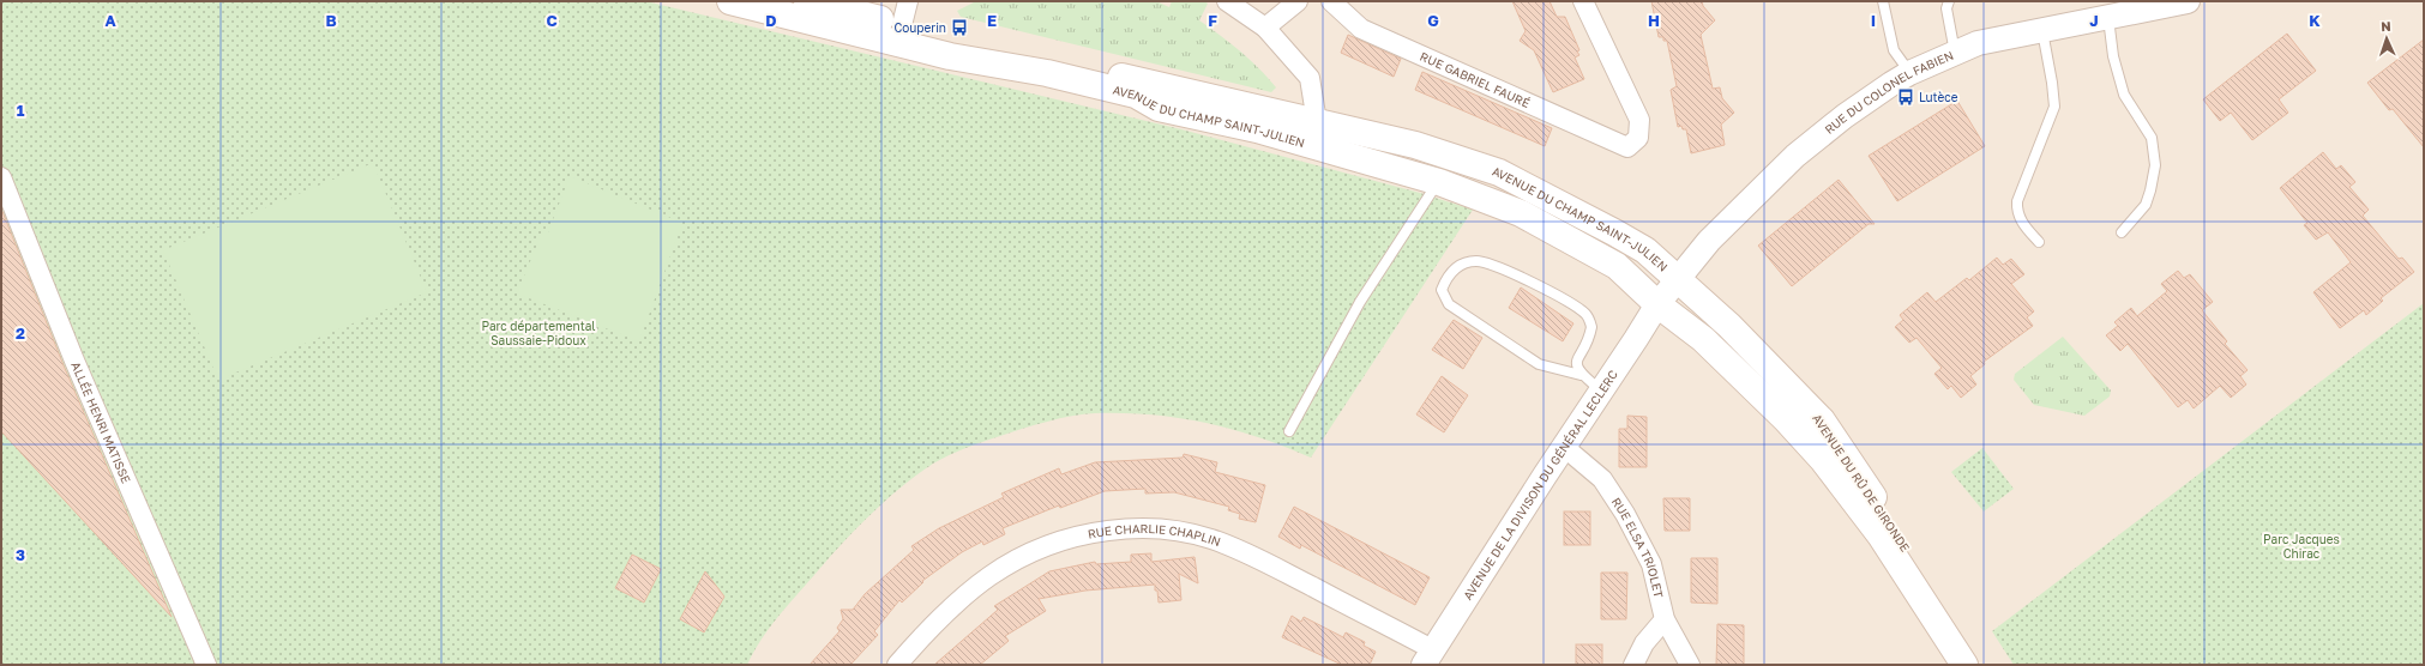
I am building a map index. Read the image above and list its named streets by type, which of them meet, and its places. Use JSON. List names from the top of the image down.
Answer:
{
  "streets": {
    "main road": ["AVENUE DU CHAMP SAINT-JULIEN", "AVENUE DU RÛ DE GIRONDE"],
    "street": [
      "RUE GABRIEL FAURÉ",
      "RUE DU COLONEL FABIEN",
      "ALLÉE HENRI MATISSE",
      "AVENUE DE LA DIVISON DU GÉNÉRAL LECLERC",
      "RUE CHARLIE CHAPLIN",
      "RUE ELSA TRIOLET"
    ]
  },
  "crossings": [
    ["RUE DU COLONEL FABIEN", "AVENUE DU CHAMP SAINT-JULIEN"],
    ["RUE DU COLONEL FABIEN", "AVENUE DU RÛ DE GIRONDE"],
    ["RUE DU COLONEL FABIEN", "AVENUE DE LA DIVISON DU GÉNÉRAL LECLERC"],
    ["AVENUE DU CHAMP SAINT-JULIEN", "AVENUE DU RÛ DE GIRONDE"],
    ["AVENUE DU CHAMP SAINT-JULIEN", "AVENUE DE LA DIVISON DU GÉNÉRAL LECLERC"],
    ["AVENUE DU RÛ DE GIRONDE", "AVENUE DE LA DIVISON DU GÉNÉRAL LECLERC"],
    ["AVENUE DE LA DIVISON DU GÉNÉRAL LECLERC", "RUE CHARLIE CHAPLIN"],
    ["AVENUE DE LA DIVISON DU GÉNÉRAL LECLERC", "RUE ELSA TRIOLET"]
  ],
  "parks": ["Parc départemental Saussaie-Pidoux", "Parc Jacques Chirac"],
  "places": {
    "bus stop": ["Couperin", "Lutèce"]
  },
  "north": "top",
  "grid": {
    "columns": [
      "A",
      "B",
      "C",
      "D",
      "E",
      "F",
      "G",
      "H",
      "I",
      "J",
      "K"
    ],
    "rows": ["1", "2", "3"]
  }
}
